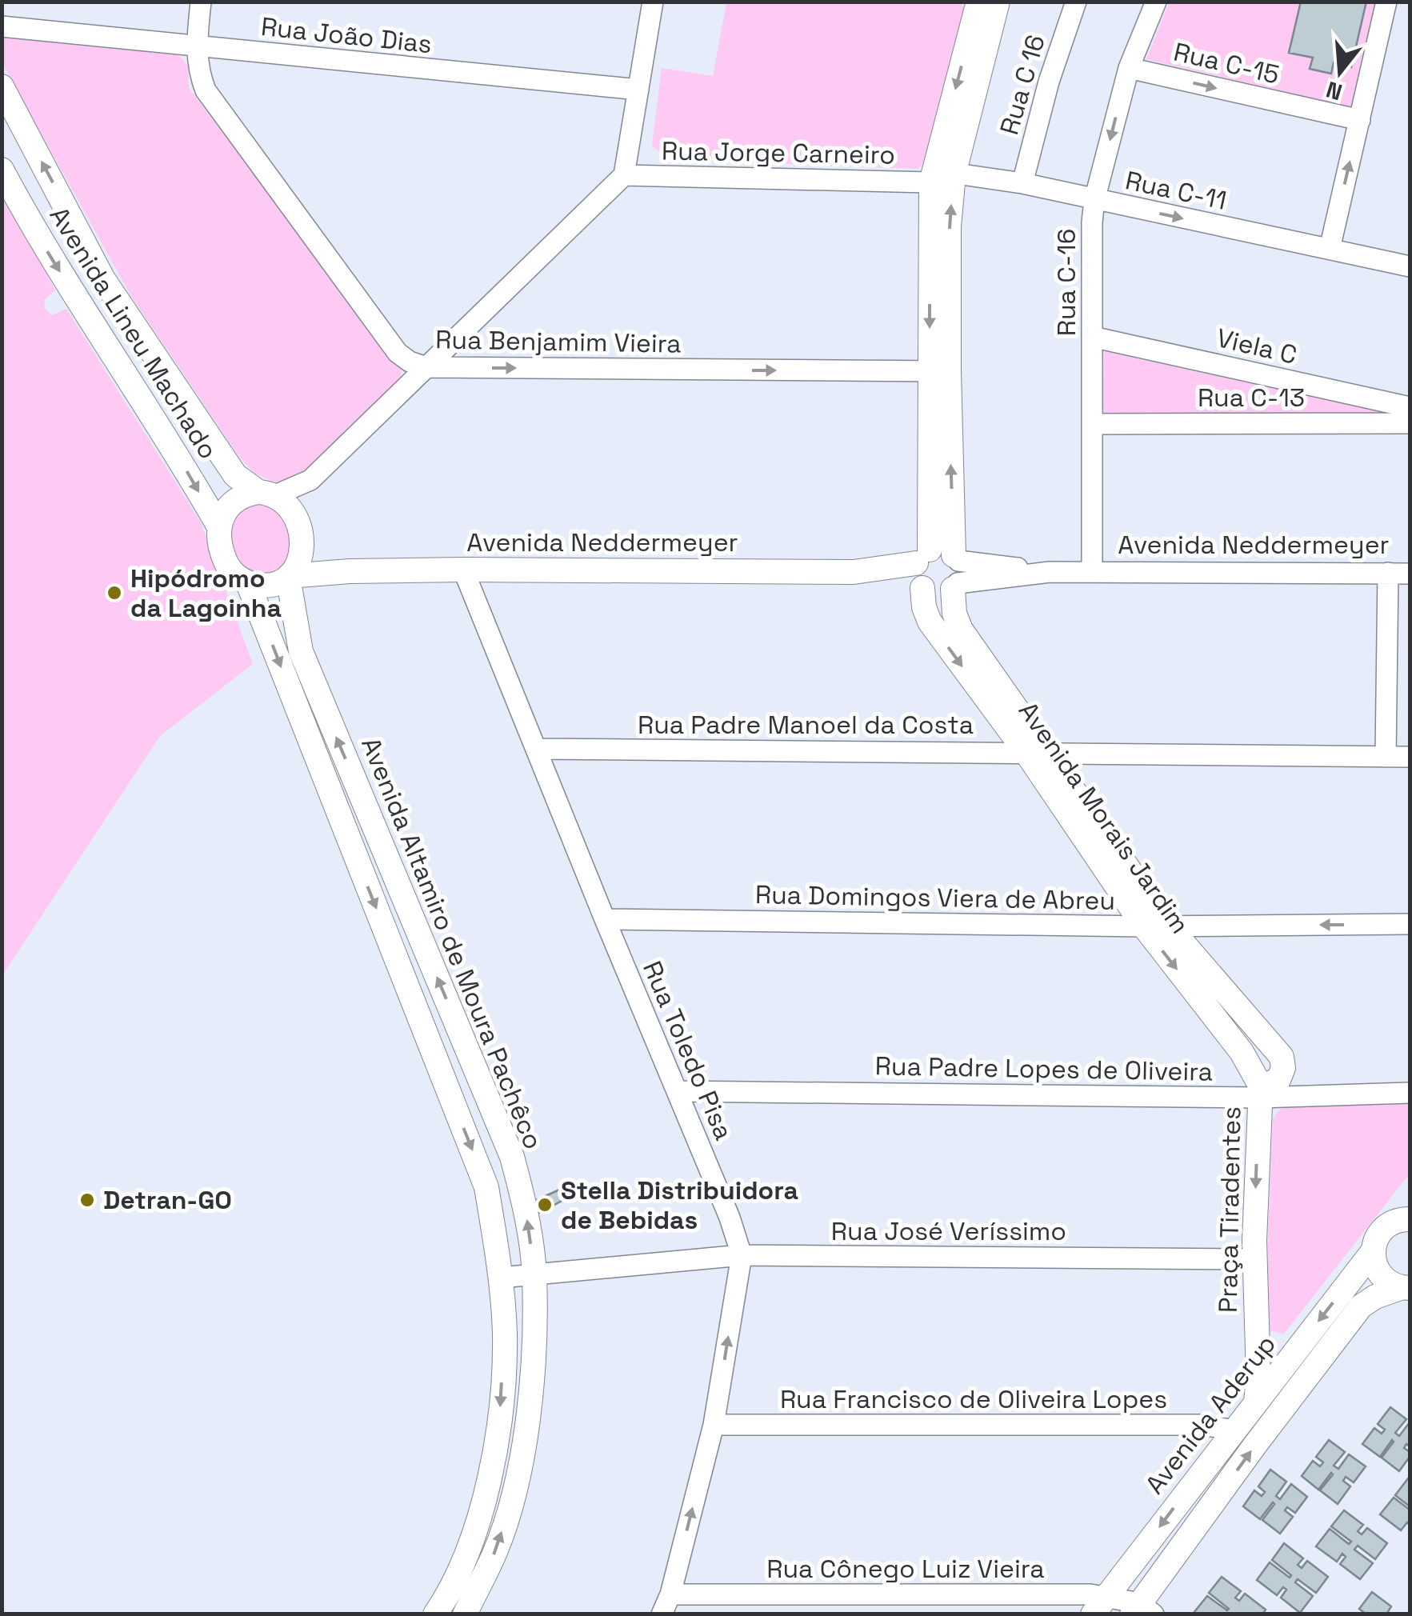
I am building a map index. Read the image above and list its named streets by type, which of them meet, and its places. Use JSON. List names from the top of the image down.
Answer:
{
  "streets": {
    "main road": [
      "Avenida Lineu Machado",
      "Avenida Neddermeyer",
      "Avenida Morais Jardim",
      "Avenida Altamiro de Moura Pachêco",
      "Praça Tiradentes",
      "Avenida Aderup"
    ],
    "street": [
      "Rua João Dias",
      "Rua C-15",
      "Rua C 16",
      "Rua Jorge Carneiro",
      "Rua C-11",
      "Rua C-16",
      "Rua Benjamim Vieira",
      "Viela C",
      "Rua C-13",
      "Rua Padre Manoel da Costa",
      "Rua Domingos Viera de Abreu",
      "Rua Toledo Pisa",
      "Rua Padre Lopes de Oliveira",
      "Rua José Veríssimo",
      "Rua Francisco de Oliveira Lopes",
      "Rua Cônego Luiz Vieira"
    ]
  },
  "crossings": [
    ["Rua João Dias", "Rua Benjamim Vieira"],
    ["Rua C-15", "Rua C-16"],
    ["Rua C 16", "Rua C-11"],
    ["Rua Jorge Carneiro", "Rua C-11"],
    ["Rua C-11", "Rua C-16"],
    ["Rua C-16", "Viela C"],
    ["Rua C-16", "Rua C-13"],
    ["Rua C-16", "Avenida Neddermeyer"],
    ["Avenida Lineu Machado", "Avenida Neddermeyer"],
    ["Avenida Lineu Machado", "Avenida Altamiro de Moura Pachêco"],
    ["Rua Benjamim Vieira", "Avenida Morais Jardim"],
    ["Avenida Neddermeyer", "Avenida Morais Jardim"],
    ["Avenida Neddermeyer", "Avenida Altamiro de Moura Pachêco"],
    ["Avenida Neddermeyer", "Rua Toledo Pisa"],
    ["Rua Padre Manoel da Costa", "Avenida Morais Jardim"],
    ["Rua Padre Manoel da Costa", "Rua Toledo Pisa"],
    ["Avenida Morais Jardim", "Rua Domingos Viera de Abreu"],
    ["Avenida Morais Jardim", "Rua Padre Lopes de Oliveira"],
    ["Avenida Morais Jardim", "Praça Tiradentes"],
    ["Rua Domingos Viera de Abreu", "Rua Toledo Pisa"],
    ["Avenida Altamiro de Moura Pachêco", "Rua José Veríssimo"],
    ["Rua Toledo Pisa", "Rua Padre Lopes de Oliveira"],
    ["Rua Toledo Pisa", "Rua José Veríssimo"],
    ["Rua Toledo Pisa", "Rua Francisco de Oliveira Lopes"],
    ["Rua Toledo Pisa", "Rua Cônego Luiz Vieira"],
    ["Rua Padre Lopes de Oliveira", "Praça Tiradentes"],
    ["Praça Tiradentes", "Rua José Veríssimo"],
    ["Praça Tiradentes", "Avenida Aderup"],
    ["Rua Francisco de Oliveira Lopes", "Avenida Aderup"],
    ["Avenida Aderup", "Rua Cônego Luiz Vieira"]
  ],
  "one_way": [
    "Rua C-15",
    "Rua C-11",
    "Rua Benjamim Vieira",
    "Praça Tiradentes"
  ],
  "places": ["Hipódromo da Lagoinha", "Detran-GO", "Stella Distribuidora de Bebidas"],
  "north": "bottom"
}
